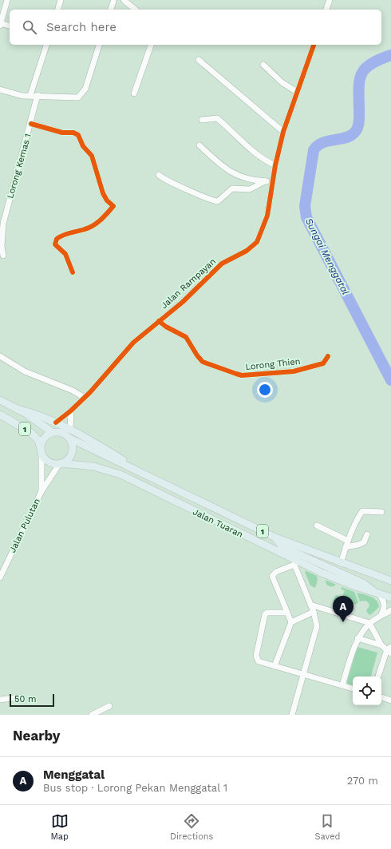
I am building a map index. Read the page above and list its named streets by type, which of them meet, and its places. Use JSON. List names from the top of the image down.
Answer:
{
  "streets": {
    "main road": ["1", "Jalan Tuaran"],
    "street": [
      "Lorong Kemas 1",
      "Jalan Rampayan",
      "Lorong Thien",
      "Jalan Pulutan"
    ]
  },
  "crossings": [
    ["Jalan Rampayan", "Lorong Thien"],
    ["1", "Jalan Tuaran"],
    ["1", "Jalan Pulutan"],
    ["Jalan Tuaran", "Jalan Pulutan"]
  ],
  "water": ["Sungai Menggatal"],
  "scale_bar": "50 m",
  "page": {
    "search": "Search here",
    "pins": "A",
    "scale": "50 m",
    "heading": "Nearby",
    "list": [
      {
        "mark": "A",
        "name": "Menggatal",
        "note": "Bus stop · Lorong Pekan Menggatal 1",
        "value": "270 m"
      }
    ],
    "nav": ["Map", "Directions", "Saved"]
  }
}
